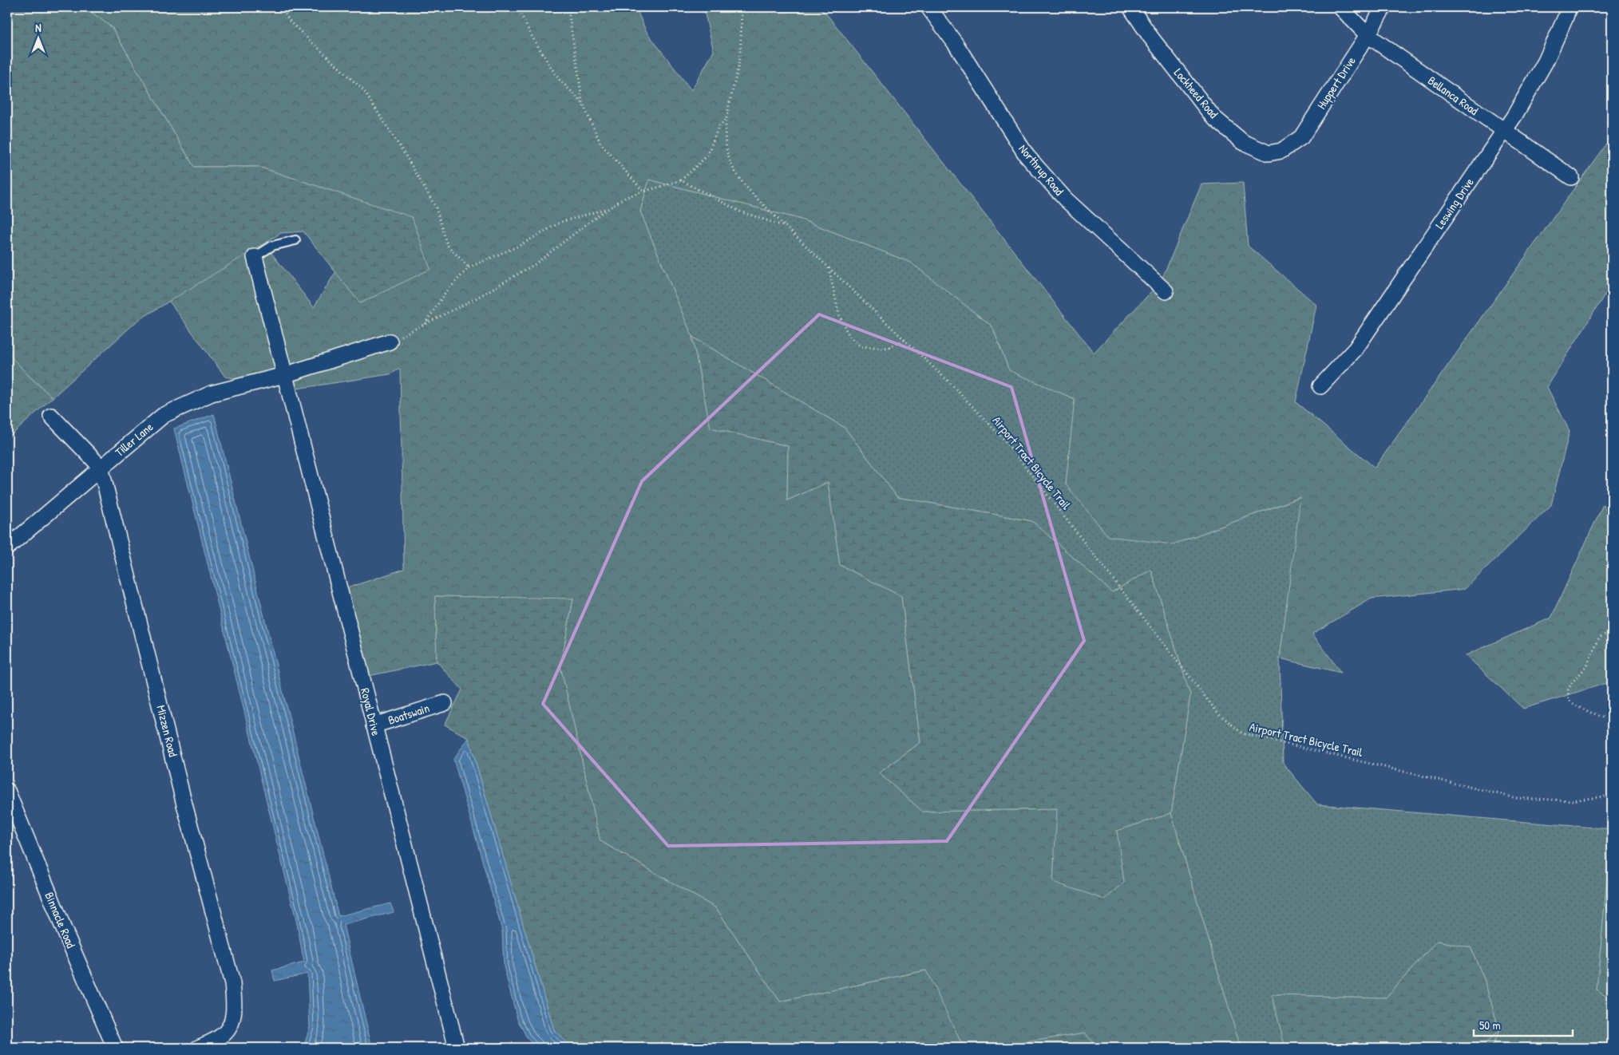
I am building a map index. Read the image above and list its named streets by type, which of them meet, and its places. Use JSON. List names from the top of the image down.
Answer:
{
  "streets": {
    "street": [
      "Huppert Drive",
      "Lockheed Road",
      "Bellanca Road",
      "Northrup Road",
      "Leswing Drive",
      "Tiller Lane",
      "Royal Drive",
      "Boatswain",
      "Mizzen Road",
      "Binnacle Road"
    ],
    "path": ["Airport Tract Bicycle Trail"]
  },
  "crossings": [
    ["Huppert Drive", "Lockheed Road"],
    ["Huppert Drive", "Bellanca Road"],
    ["Bellanca Road", "Leswing Drive"],
    ["Tiller Lane", "Royal Drive"],
    ["Tiller Lane", "Mizzen Road"],
    ["Royal Drive", "Boatswain"]
  ],
  "scale_bar": "50 m",
  "north": "top"
}
